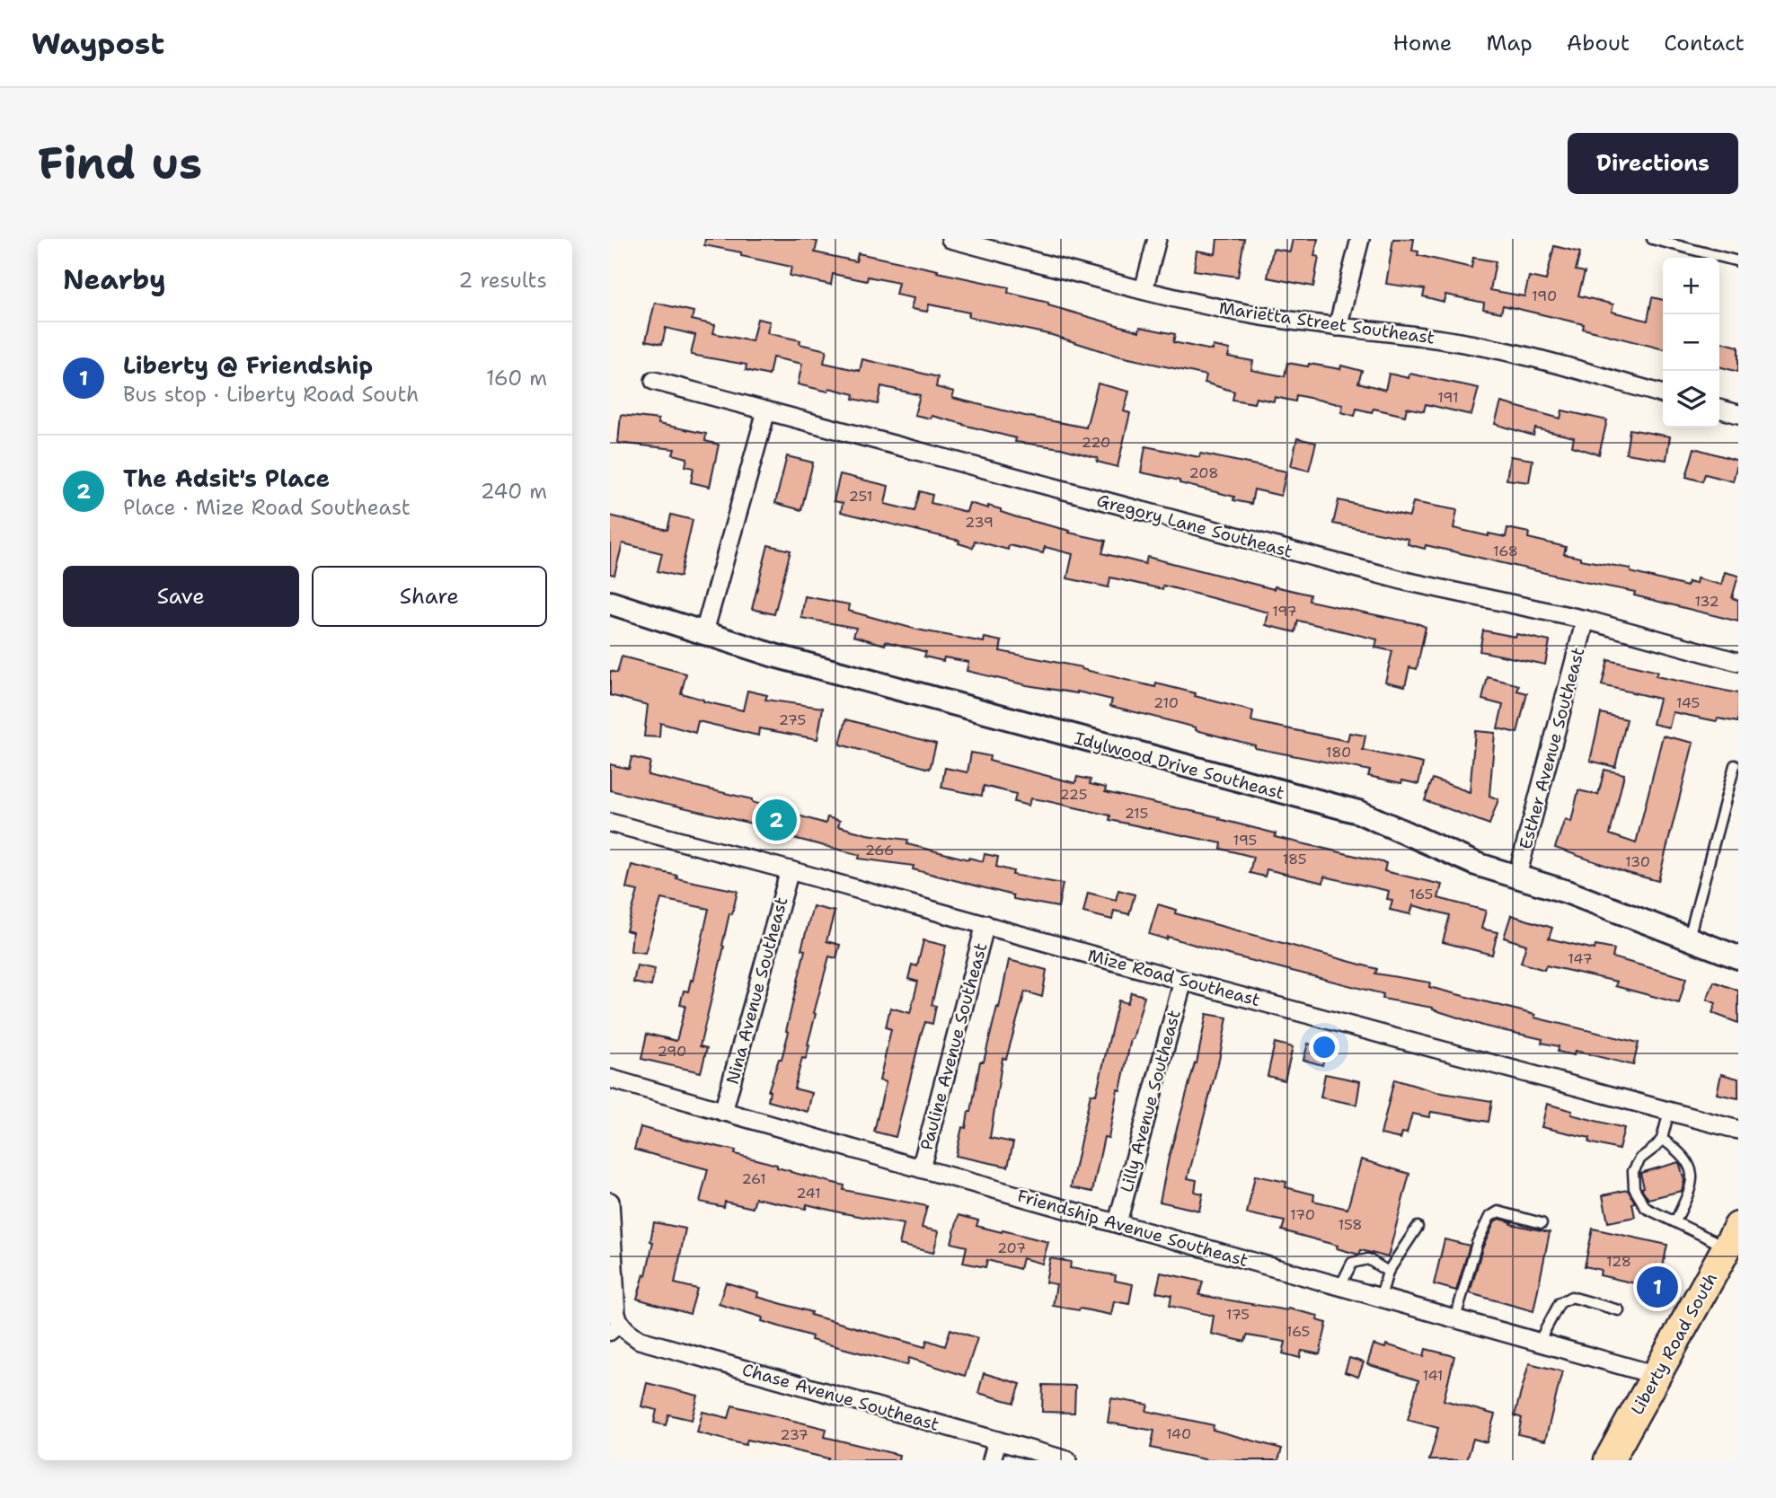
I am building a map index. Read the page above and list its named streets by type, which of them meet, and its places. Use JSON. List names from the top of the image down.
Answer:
{
  "streets": {
    "main road": ["Liberty Road South"],
    "street": [
      "Marietta Street Southeast",
      "Gregory Lane Southeast",
      "Esther Avenue Southeast",
      "Idylwood Drive Southeast",
      "Mize Road Southeast",
      "Nina Avenue Southeast",
      "Pauline Avenue Southeast",
      "Lilly Avenue Southeast",
      "Friendship Avenue Southeast",
      "Chase Avenue Southeast"
    ]
  },
  "crossings": [
    ["Gregory Lane Southeast", "Esther Avenue Southeast"],
    ["Esther Avenue Southeast", "Idylwood Drive Southeast"],
    ["Mize Road Southeast", "Nina Avenue Southeast"],
    ["Mize Road Southeast", "Pauline Avenue Southeast"],
    ["Mize Road Southeast", "Lilly Avenue Southeast"],
    ["Nina Avenue Southeast", "Friendship Avenue Southeast"],
    ["Pauline Avenue Southeast", "Friendship Avenue Southeast"],
    ["Lilly Avenue Southeast", "Friendship Avenue Southeast"],
    ["Friendship Avenue Southeast", "Liberty Road South"]
  ],
  "house_numbers": [
    "190",
    "191",
    "220",
    "208",
    "251",
    "239",
    "168",
    "132",
    "197",
    "210",
    "145",
    "275",
    "180",
    "225",
    "215",
    "195",
    "266",
    "185",
    "130",
    "165",
    "147",
    "290",
    "261",
    "241",
    "170",
    "158",
    "207",
    "128",
    "175",
    "165",
    "141",
    "140",
    "237"
  ],
  "page": {
    "header": "Waypost",
    "nav": [
      "Home",
      "Map",
      "About",
      "Contact"
    ],
    "buttons": [
      "Directions",
      ["Save", "Share"]
    ],
    "title": "Find us",
    "heading": ["Nearby", "2 results"],
    "map_buttons": ["+", "−"],
    "list": [
      {
        "mark": "1",
        "name": "Liberty @ Friendship",
        "note": "Bus stop · Liberty Road South",
        "value": "160 m"
      },
      {
        "mark": "2",
        "name": "The Adsit's Place",
        "note": "Place · Mize Road Southeast",
        "value": "240 m"
      }
    ],
    "pins": ["2", "1"]
  }
}
